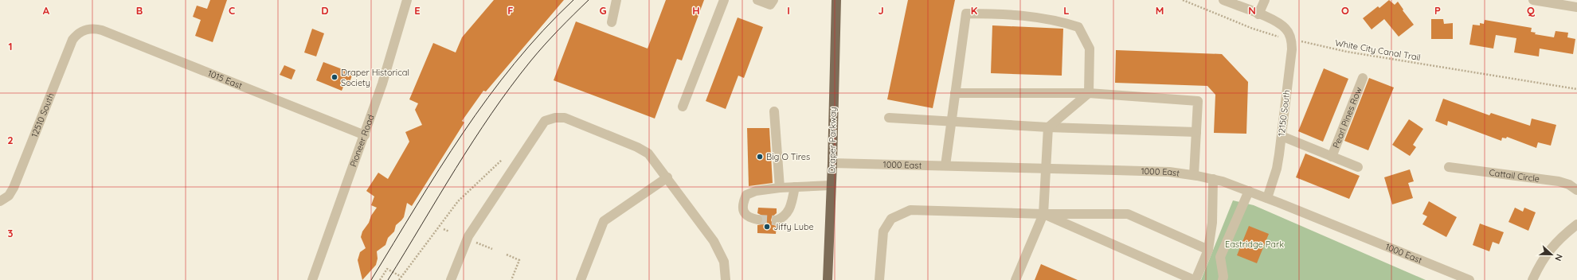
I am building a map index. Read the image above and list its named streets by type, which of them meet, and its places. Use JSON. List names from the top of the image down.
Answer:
{
  "streets": {
    "main road": ["Draper Parkway"],
    "street": [
      "1015 East",
      "12150 South",
      "12510 South",
      "Pearl Pines Row",
      "Pioneer Road",
      "1000 East",
      "Cattail Circle"
    ],
    "path": ["White City Canal Trail"]
  },
  "crossings": [
    ["White City Canal Trail", "12150 South"],
    ["1015 East", "12510 South"],
    ["1015 East", "Pioneer Road"],
    ["12150 South", "1000 East"],
    ["Draper Parkway", "1000 East"]
  ],
  "parks": ["Eastridge Park"],
  "places": ["Draper Historical Society", "Big O Tires", "Jiffy Lube"],
  "north": "right",
  "grid": {
    "columns": [
      "A",
      "B",
      "C",
      "D",
      "E",
      "F",
      "G",
      "H",
      "I",
      "J",
      "K",
      "L",
      "M",
      "N",
      "O",
      "P",
      "Q"
    ],
    "rows": ["1", "2", "3"]
  }
}
